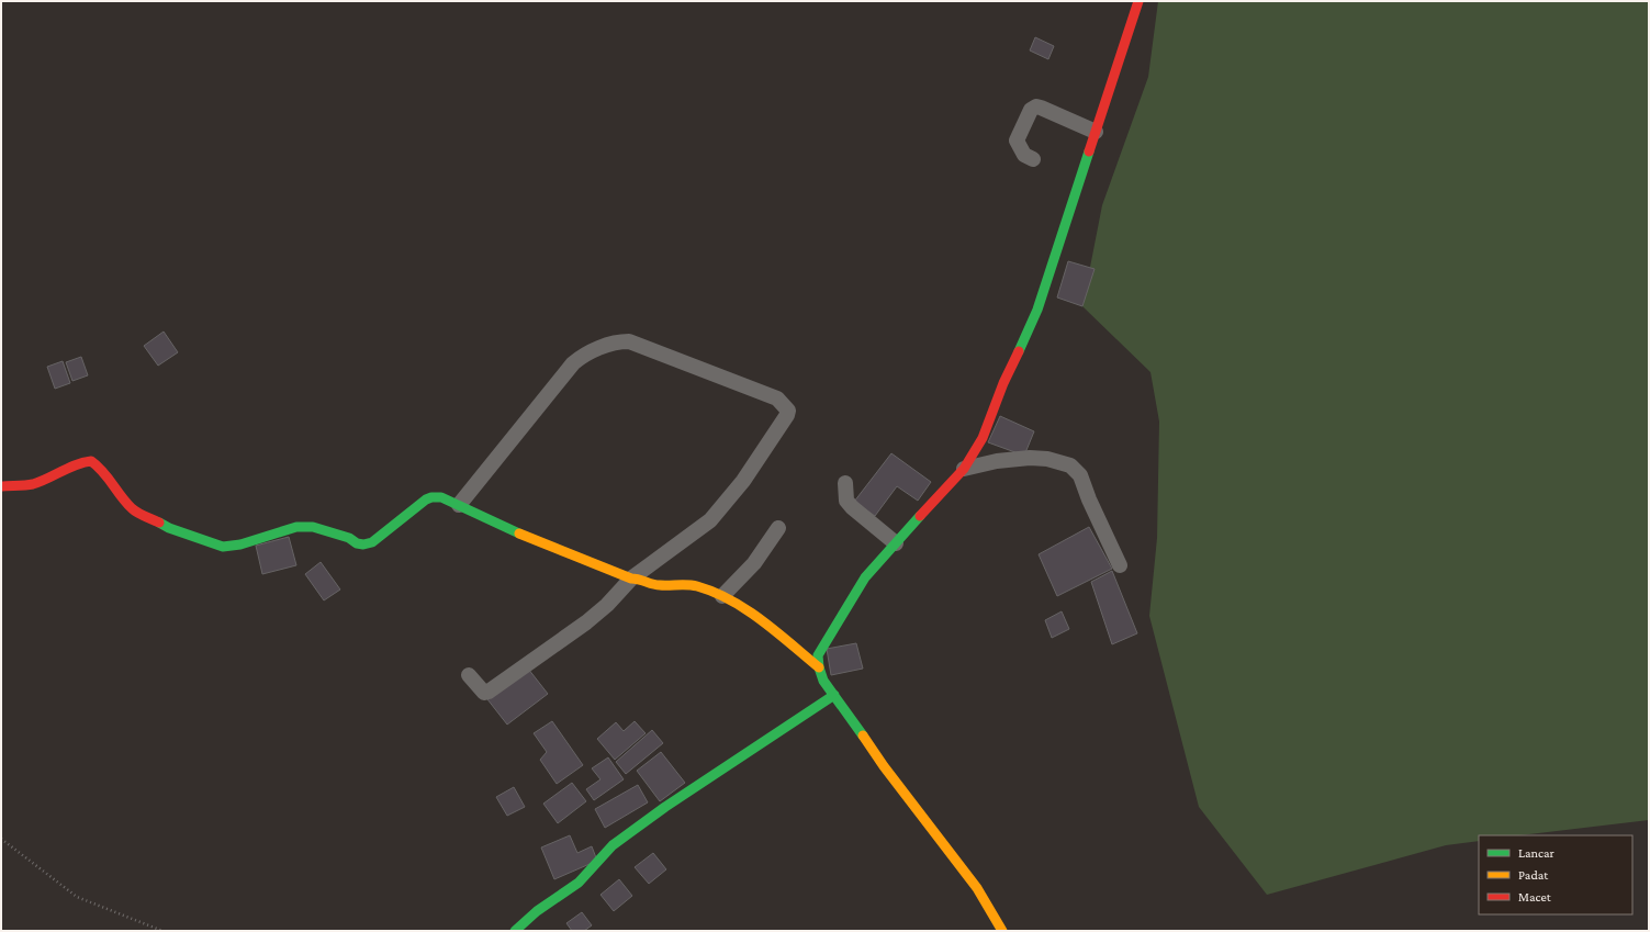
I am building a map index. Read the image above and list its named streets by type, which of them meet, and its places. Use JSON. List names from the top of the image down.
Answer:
{
  "legend": ["Lancar", "Padat", "Macet"]
}
